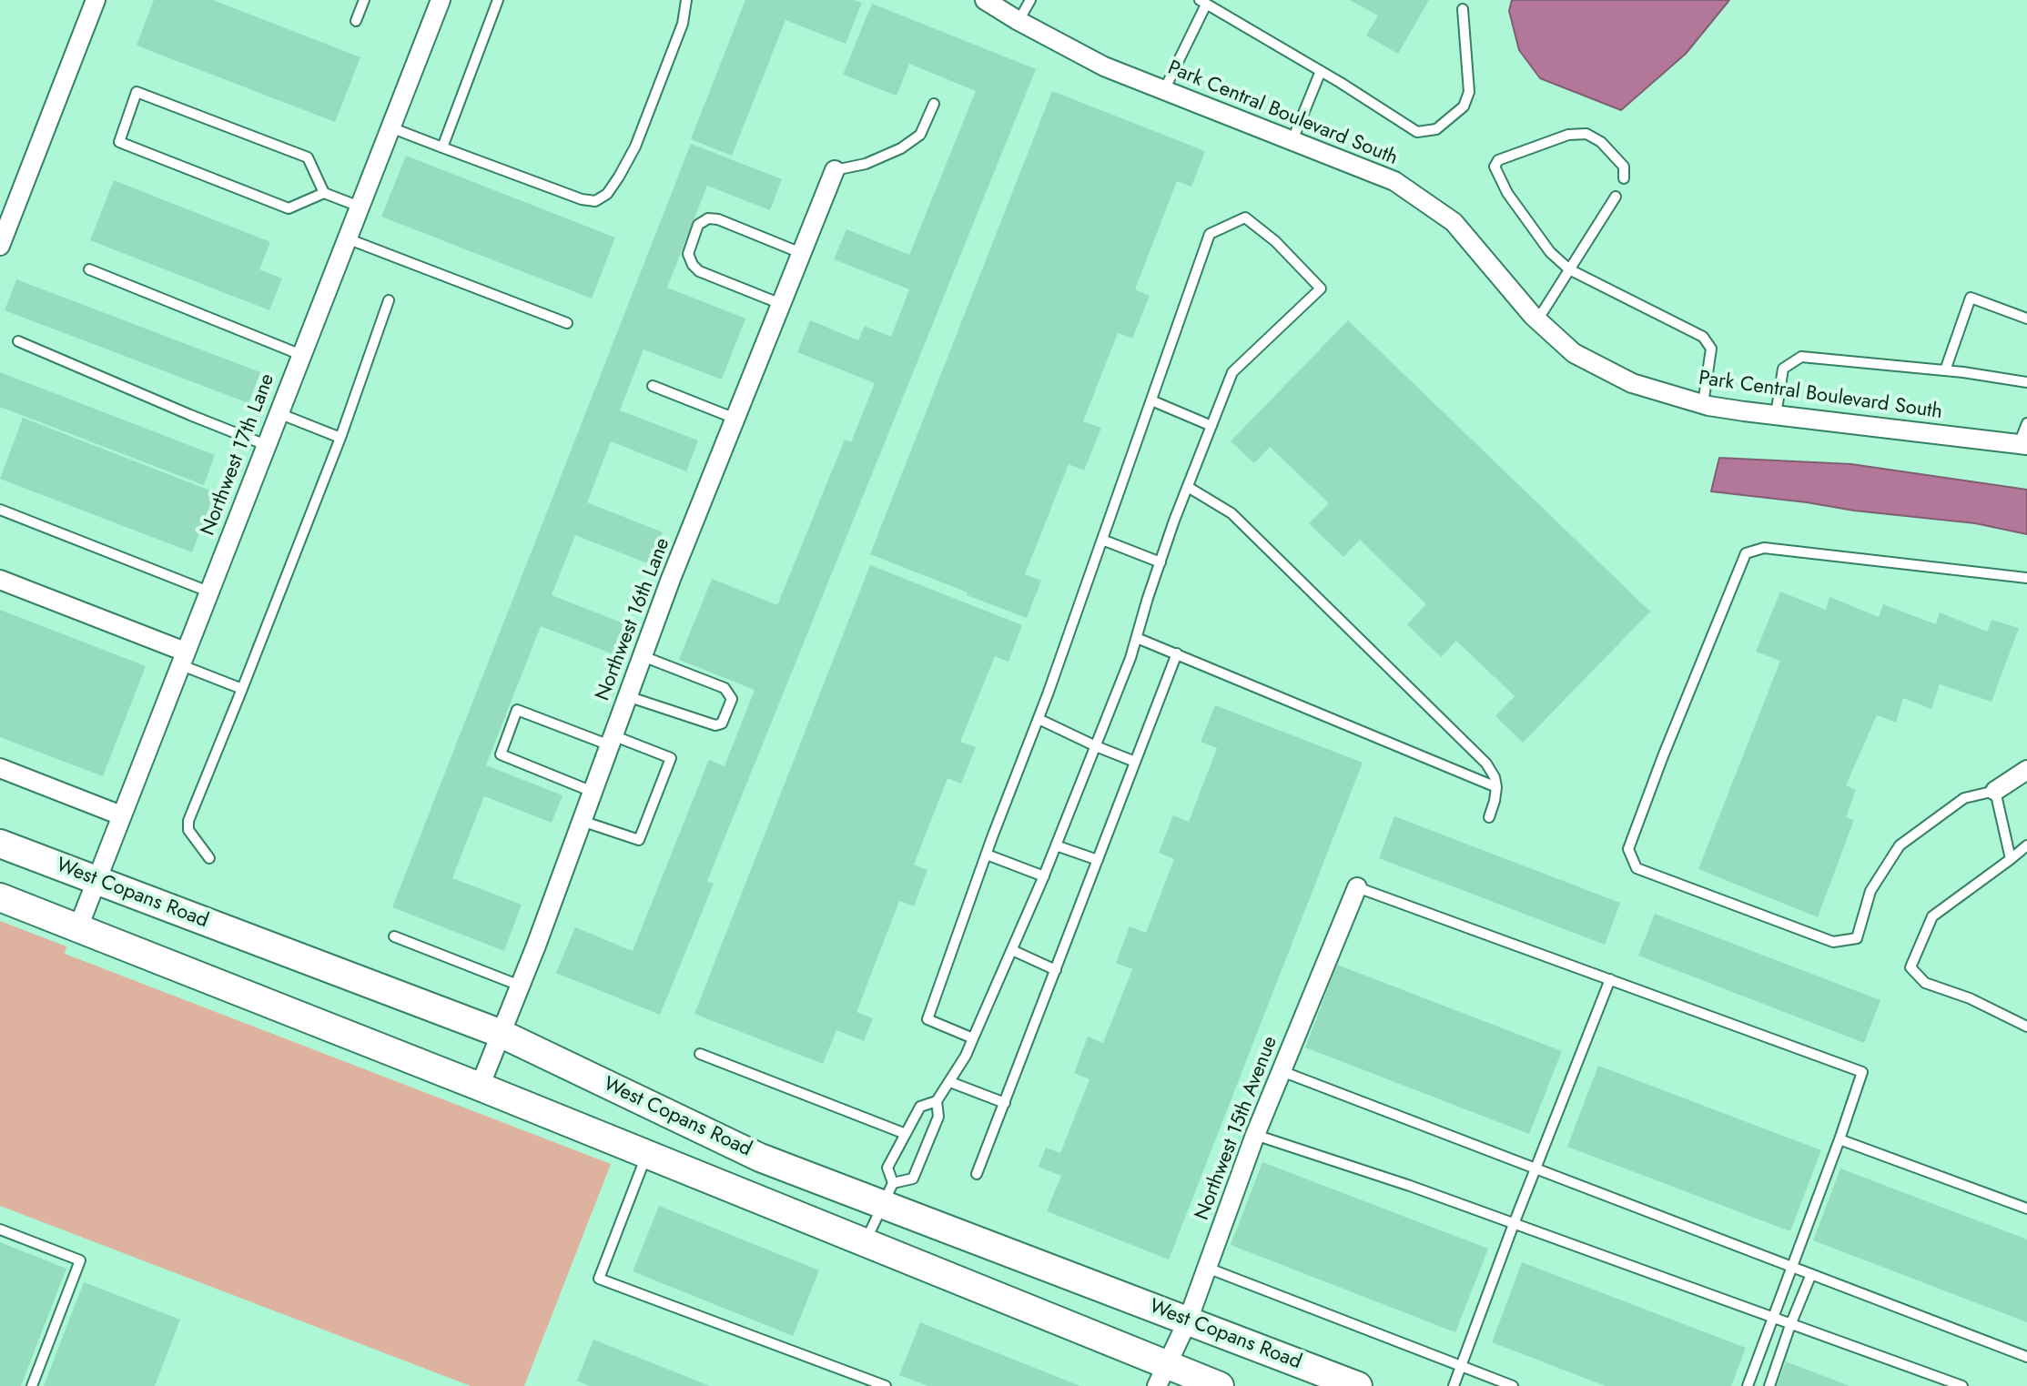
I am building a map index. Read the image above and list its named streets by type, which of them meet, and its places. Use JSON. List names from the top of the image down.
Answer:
{
  "streets": {
    "main road": ["West Copans Road"],
    "street": [
      "Park Central Boulevard South",
      "Northwest 17th Lane",
      "Northwest 16th Lane",
      "Northwest 15th Avenue"
    ]
  },
  "crossings": [
    ["Northwest 17th Lane", "West Copans Road"],
    ["Northwest 16th Lane", "West Copans Road"],
    ["West Copans Road", "Northwest 15th Avenue"]
  ]
}
